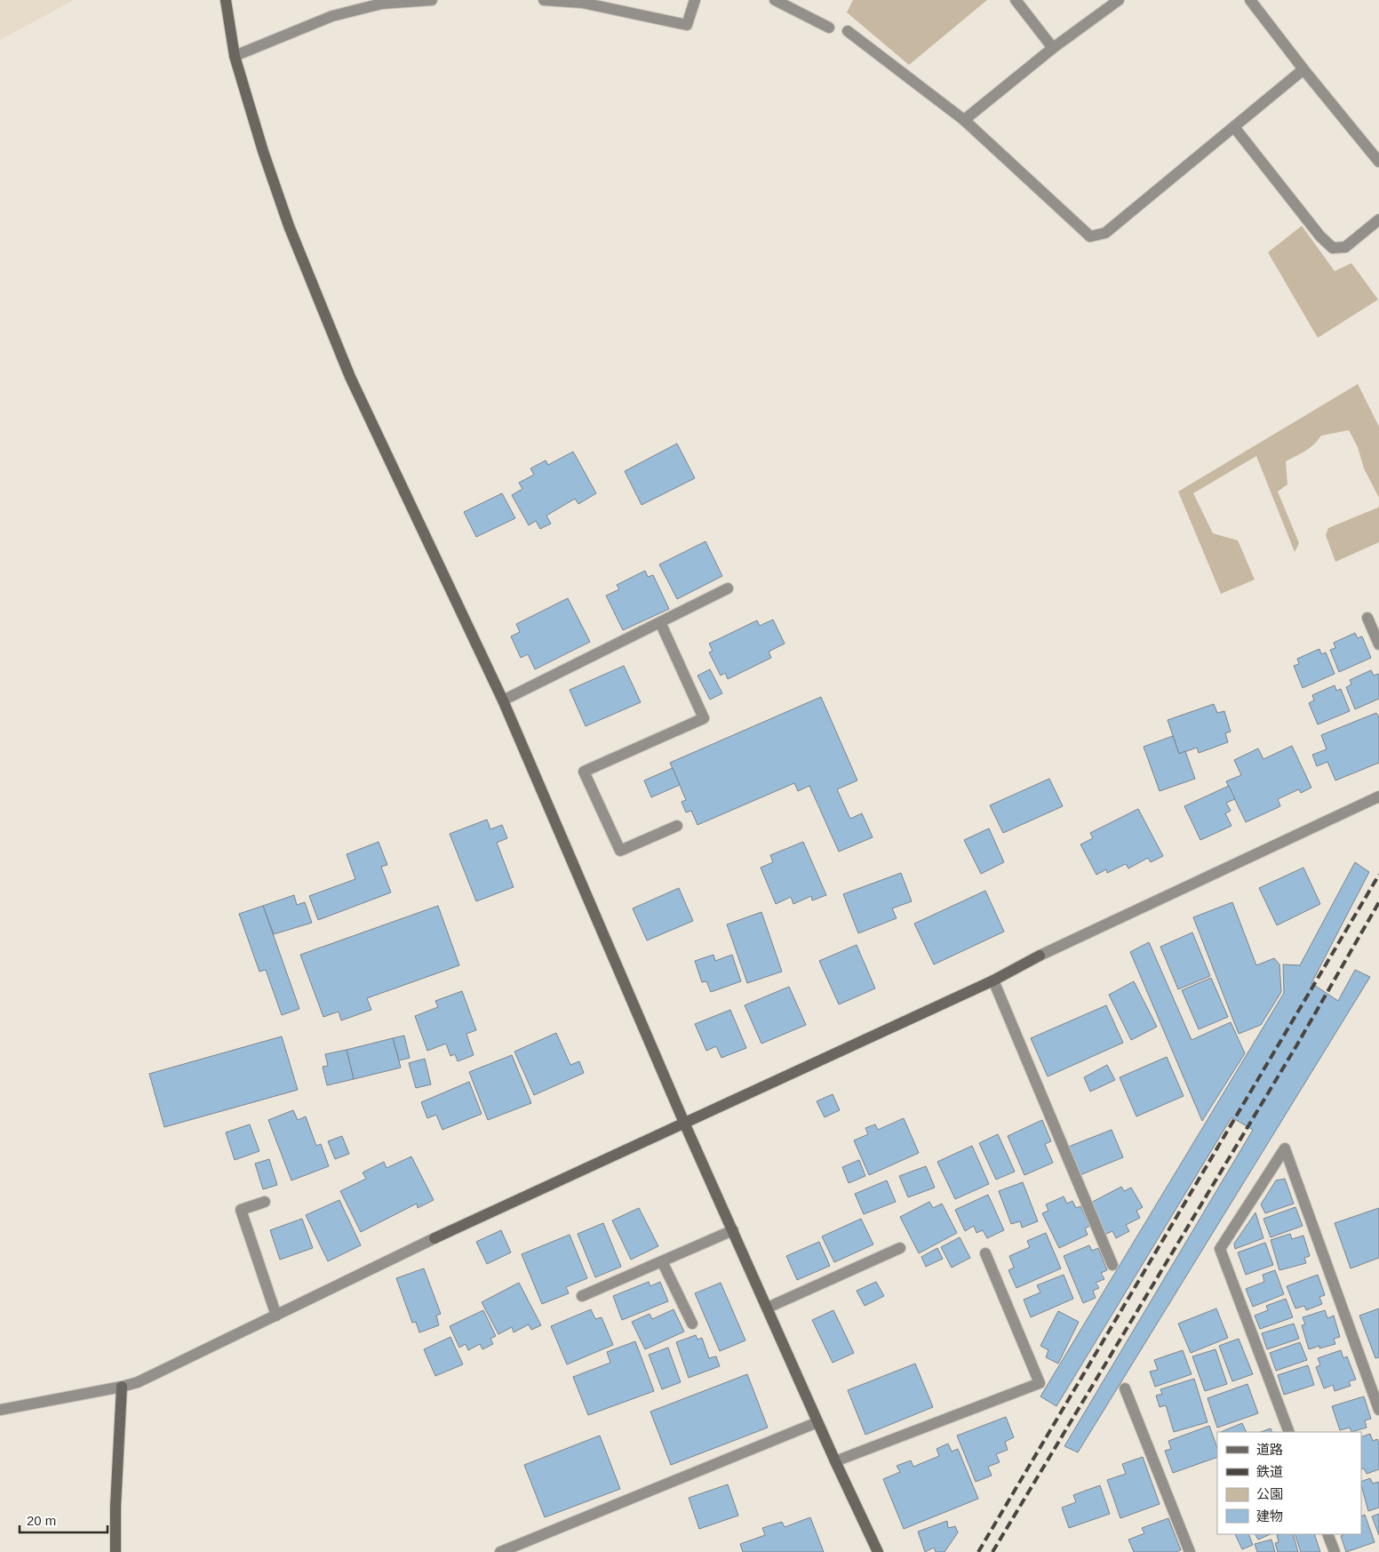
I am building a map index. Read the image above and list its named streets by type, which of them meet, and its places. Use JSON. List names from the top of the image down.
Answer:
{
  "legend": [
    "道路",
    "鉄道",
    "公園",
    "建物"
  ],
  "scale_bar": "20 m"
}
